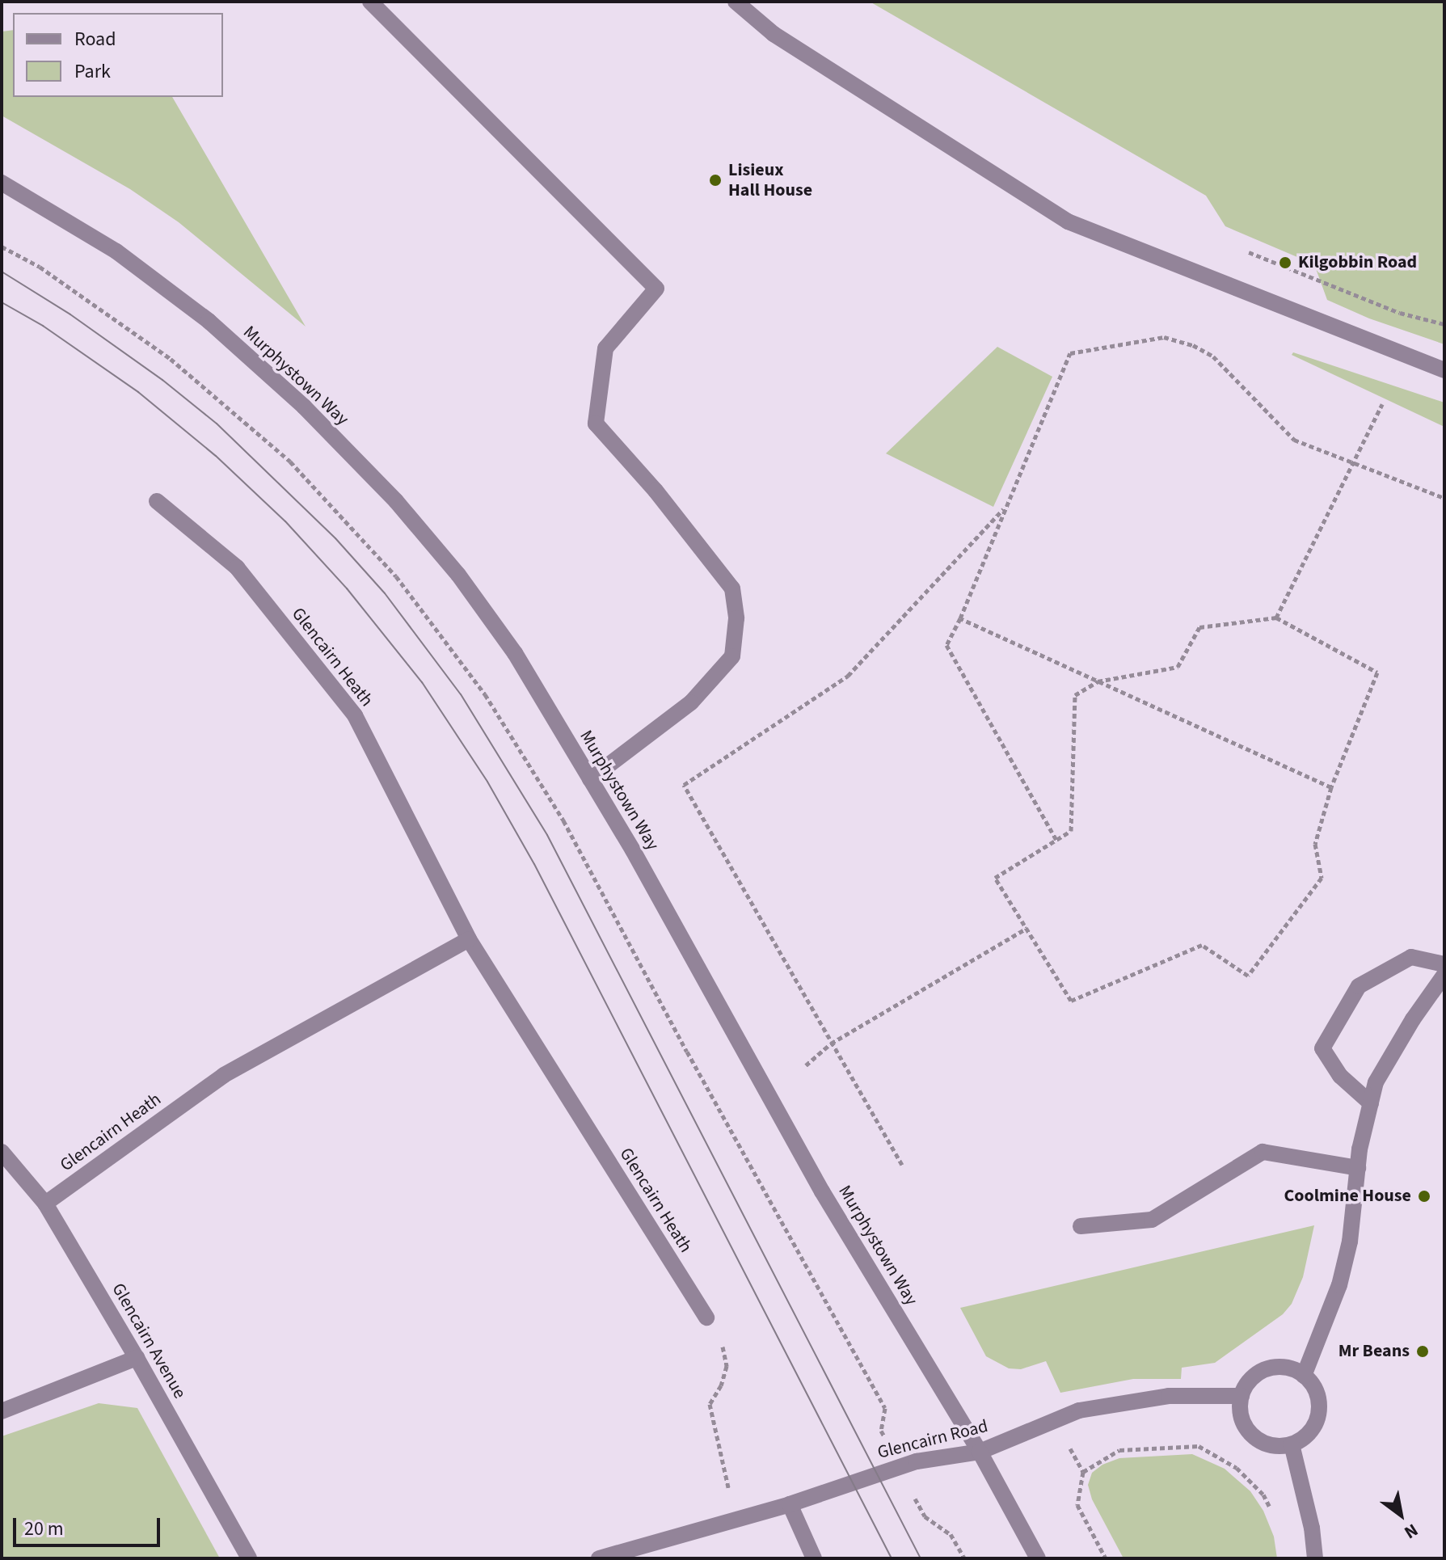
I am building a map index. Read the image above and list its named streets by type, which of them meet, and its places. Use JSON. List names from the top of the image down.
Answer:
{
  "streets": {
    "street": [
      "Murphystown Way",
      "Glencairn Heath",
      "Glencairn Avenue",
      "Glencairn Road"
    ]
  },
  "crossings": [
    ["Murphystown Way", "Glencairn Road"],
    ["Glencairn Heath", "Glencairn Avenue"]
  ],
  "places": [
    "Lisieux Hall House",
    "Kilgobbin Road",
    "Coolmine House",
    "Mr Beans"
  ],
  "legend": ["Road", "Park"],
  "scale_bar": "20 m",
  "north": "bottom right"
}
